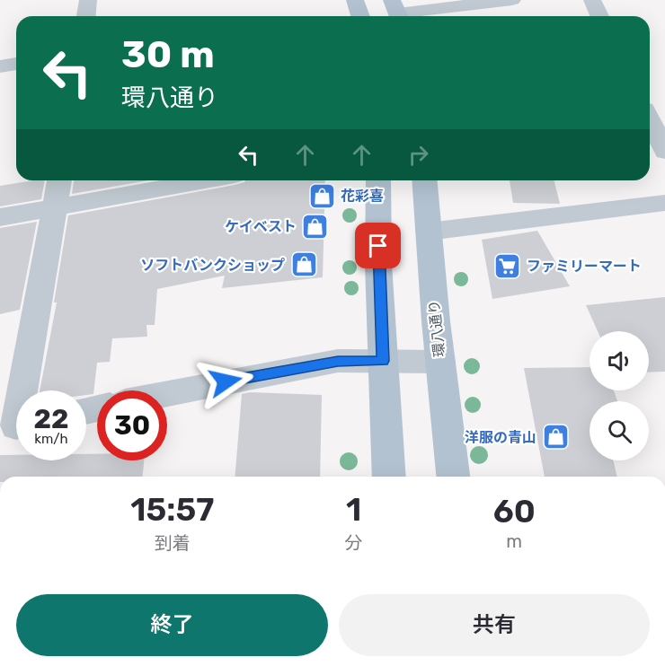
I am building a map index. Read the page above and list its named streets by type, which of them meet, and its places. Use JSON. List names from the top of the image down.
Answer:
{
  "streets": {
    "main road": ["環八通り"]
  },
  "places": {
    "shop": [
      "花彩喜",
      "ケイベスト",
      "ソフトバンクショップ",
      "洋服の青山"
    ],
    "supermarket": ["ファミリーマート"]
  },
  "page": {
    "turn": ["30 m", "環八通り"],
    "speed": "22 km/h",
    "limit": "30",
    "eta": [
      "15:57",
      "到着",
      "1",
      "分",
      "60",
      "m"
    ],
    "buttons": ["終了", "共有"]
  }
}
